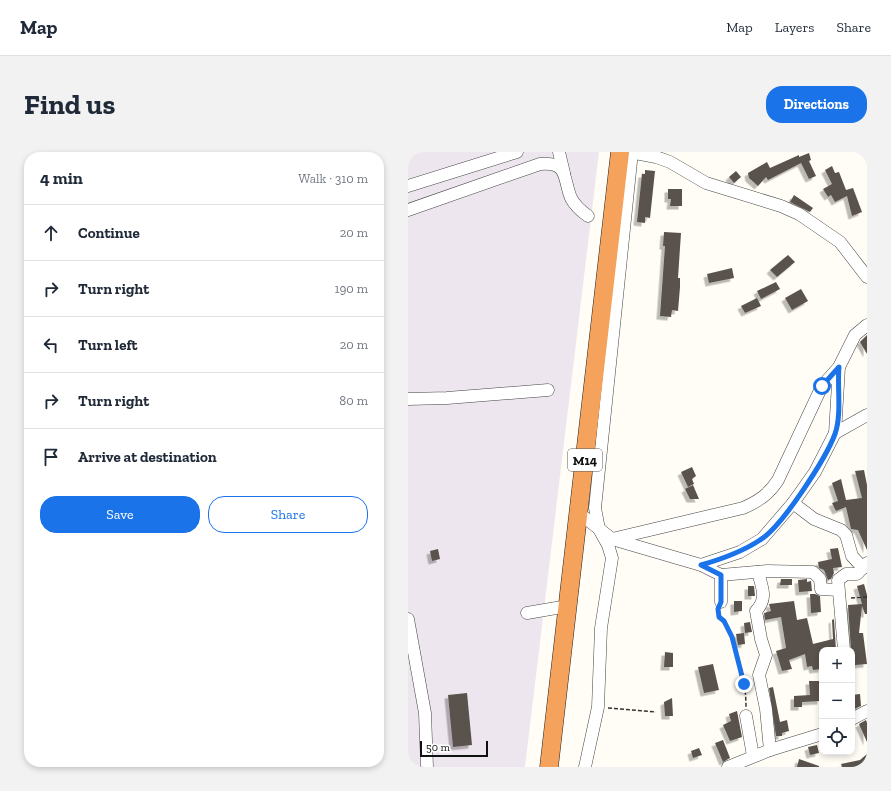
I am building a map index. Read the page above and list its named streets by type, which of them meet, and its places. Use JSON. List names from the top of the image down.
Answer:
{
  "streets": {
    "highway": ["M14"]
  },
  "scale_bar": "50 m",
  "page": {
    "header": "Map",
    "nav": ["Map", "Layers", "Share"],
    "buttons": [
      "Directions",
      ["Save", "Share"]
    ],
    "title": "Find us",
    "heading": ["4 min", "Walk · 310 m"],
    "list": [
      ["Continue", "20 m"],
      ["Turn right", "190 m"],
      ["Turn left", "20 m"],
      ["Turn right", "80 m"],
      "Arrive at destination"
    ],
    "map_buttons": ["+", "−"],
    "scale": "50 m"
  }
}
